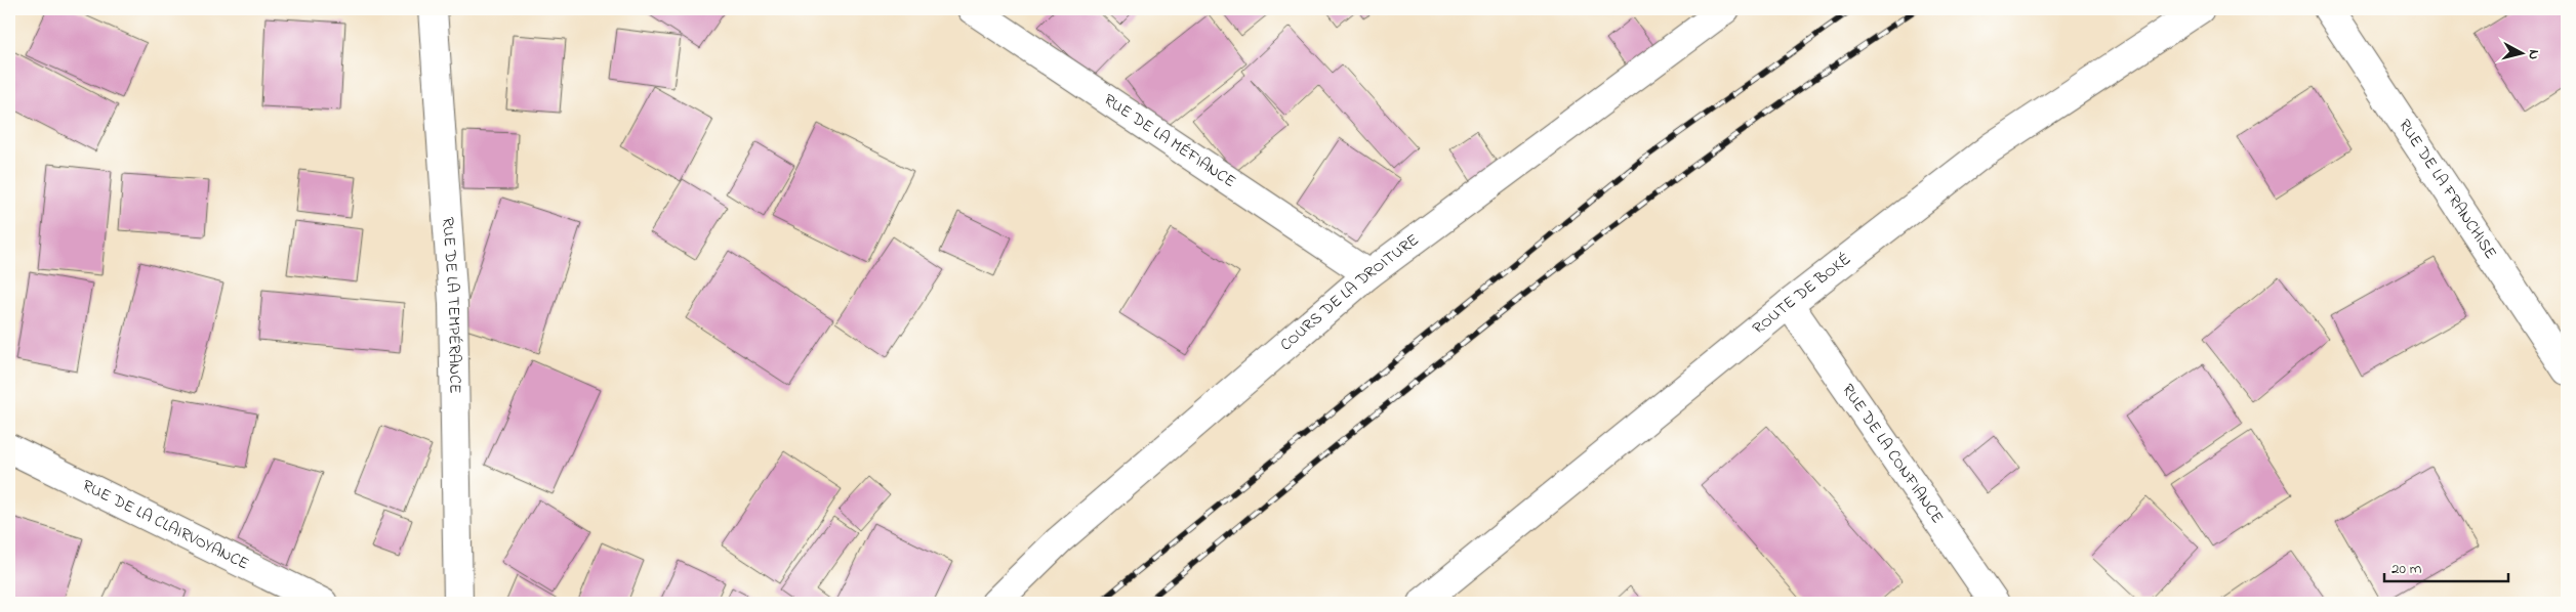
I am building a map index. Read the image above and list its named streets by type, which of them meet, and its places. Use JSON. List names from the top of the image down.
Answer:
{
  "streets": {
    "street": [
      "RUE DE LA MÉFIANCE",
      "RUE DE LA FRANCHISE",
      "COURS DE LA DROITURE",
      "ROUTE DE BOKÉ",
      "RUE DE LA TEMPÉRANCE",
      "RUE DE LA CONFIANCE",
      "RUE DE LA CLAIRVOYANCE"
    ]
  },
  "crossings": [
    ["RUE DE LA MÉFIANCE", "COURS DE LA DROITURE"],
    ["ROUTE DE BOKÉ", "RUE DE LA CONFIANCE"]
  ],
  "scale_bar": "20 m",
  "north": "right"
}
